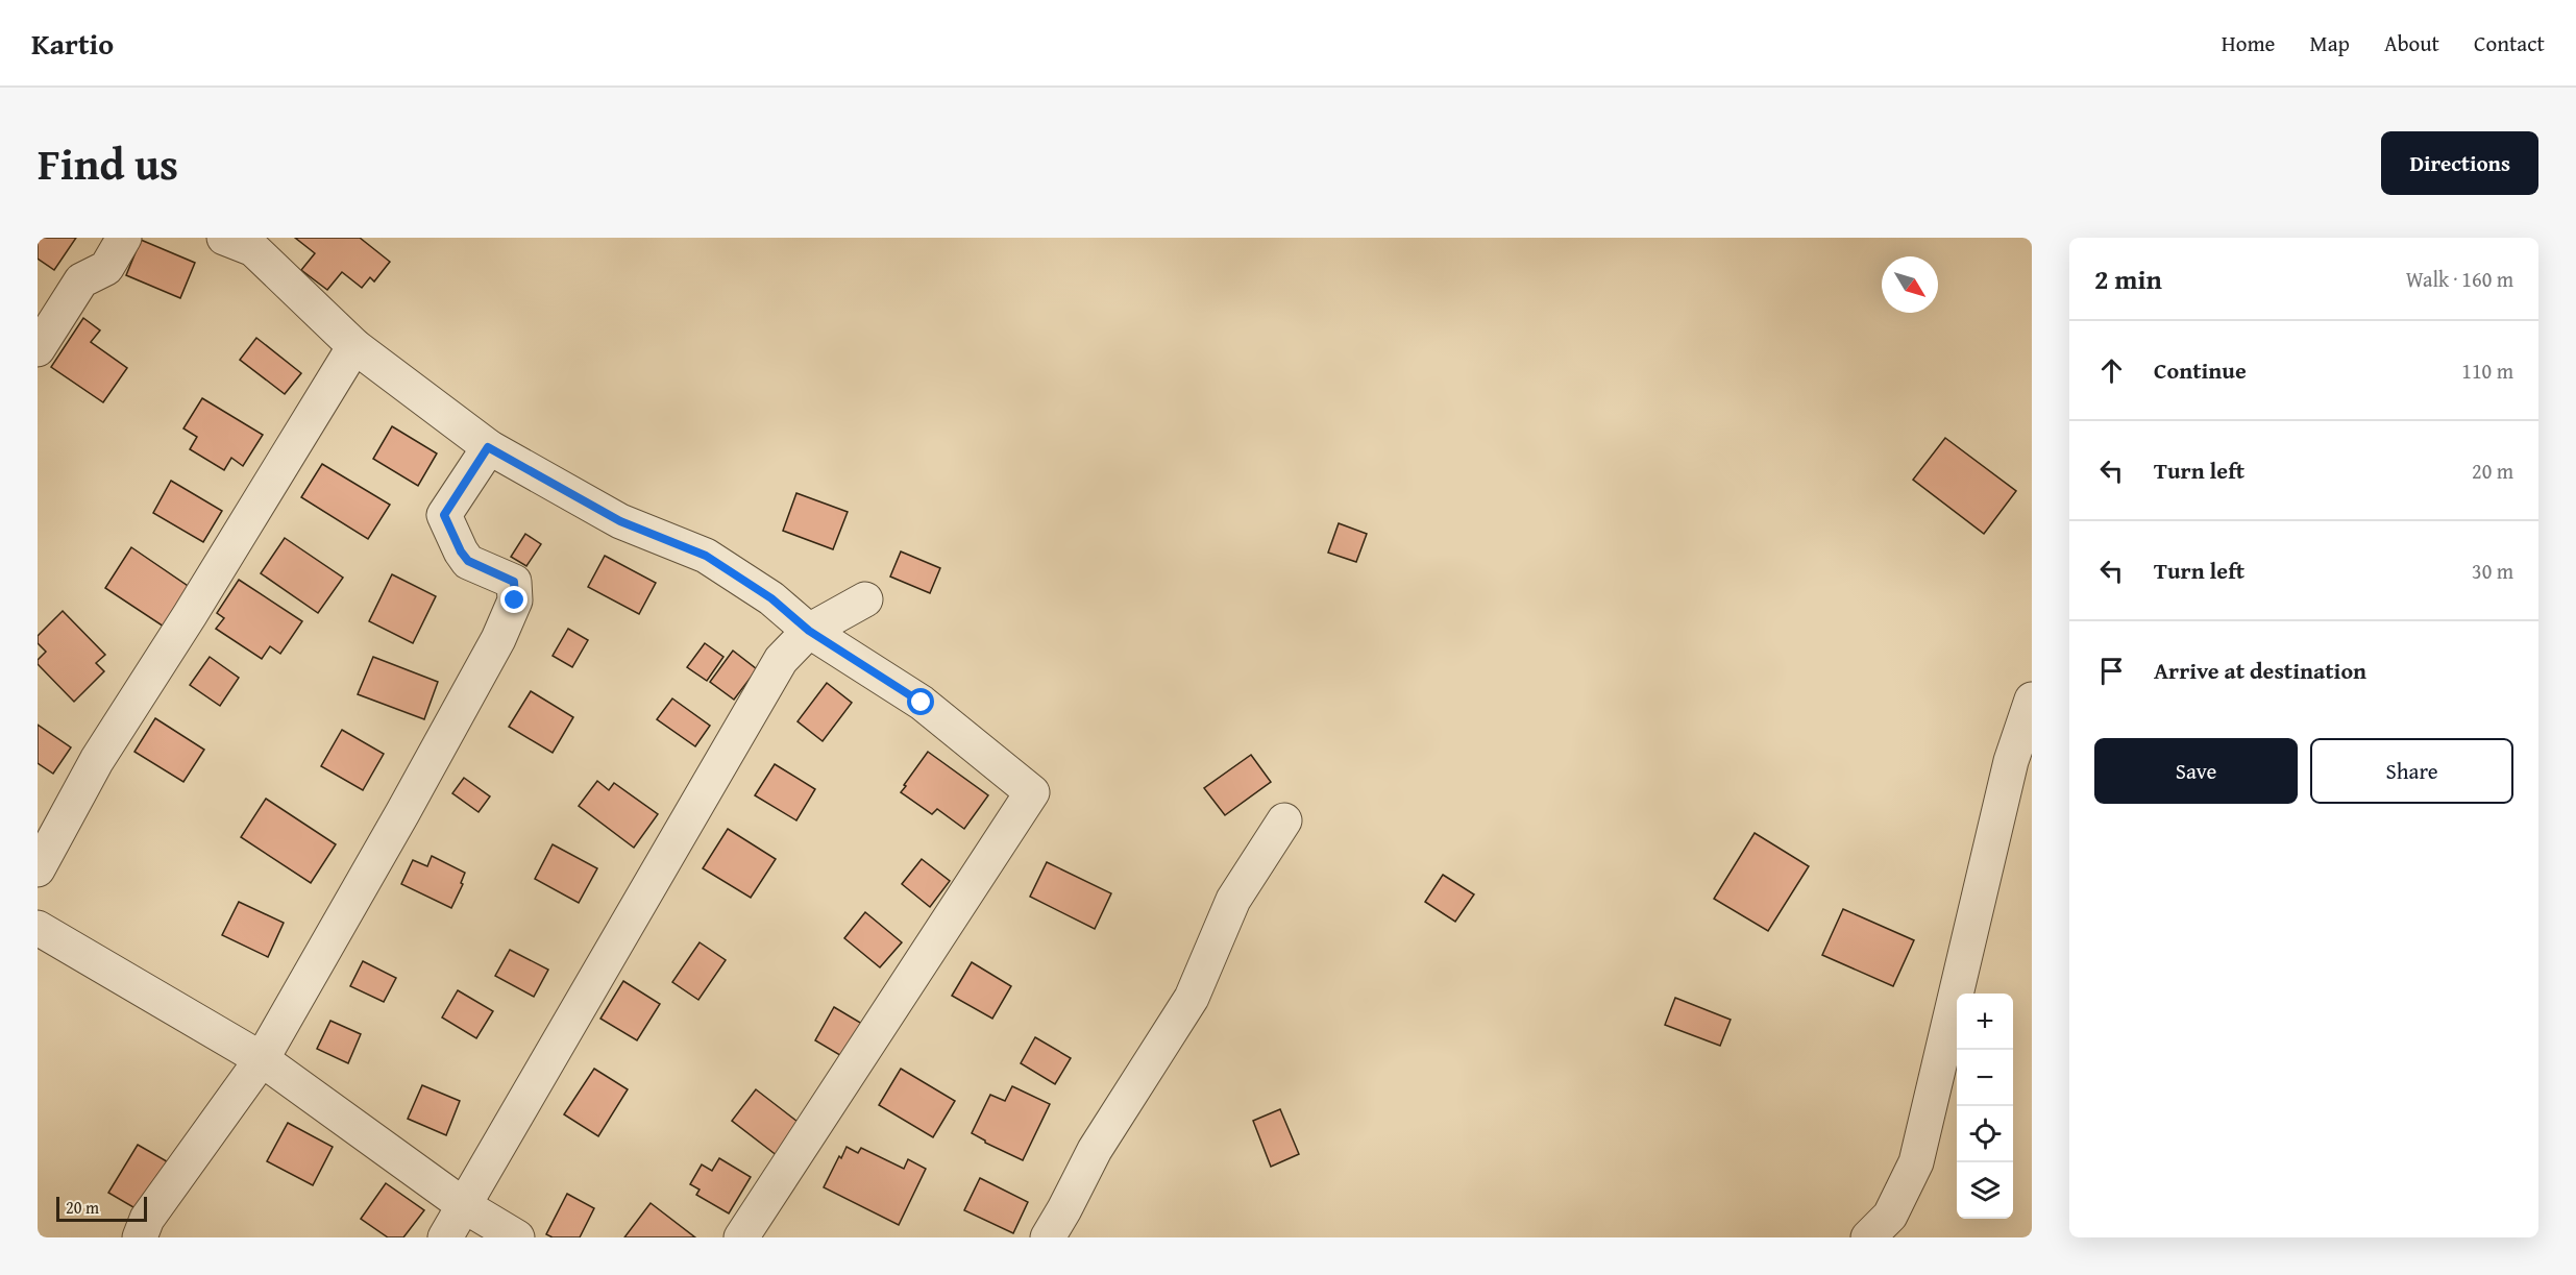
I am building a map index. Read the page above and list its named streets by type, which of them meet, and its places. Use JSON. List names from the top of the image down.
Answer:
{
  "scale_bar": "20 m",
  "north": "bottom right",
  "page": {
    "header": "Kartio",
    "nav": [
      "Home",
      "Map",
      "About",
      "Contact"
    ],
    "title": "Find us",
    "buttons": [
      "Directions",
      ["Save", "Share"]
    ],
    "heading": ["2 min", "Walk · 160 m"],
    "list": [
      ["Continue", "110 m"],
      ["Turn left", "20 m"],
      ["Turn left", "30 m"],
      "Arrive at destination"
    ],
    "map_buttons": ["+", "−"],
    "scale": "20 m"
  }
}
